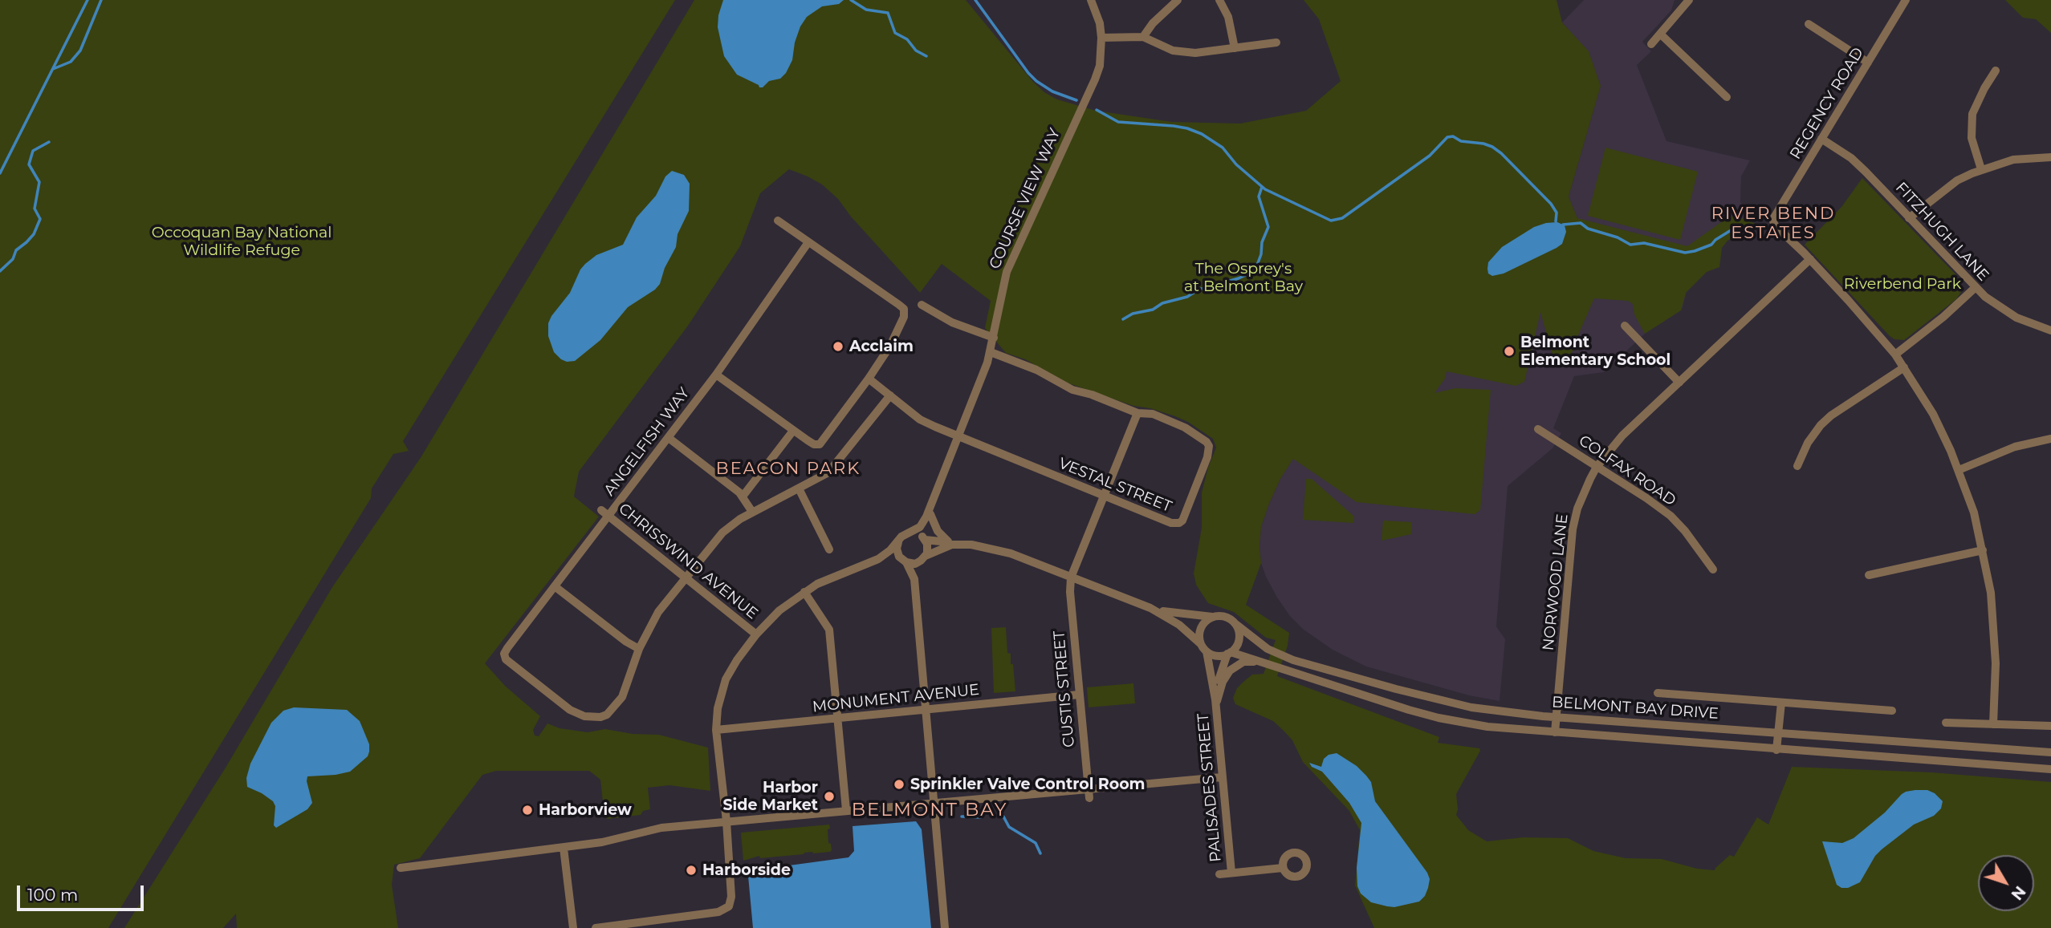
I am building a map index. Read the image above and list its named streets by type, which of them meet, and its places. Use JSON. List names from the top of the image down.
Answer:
{
  "streets": {
    "street": [
      "REGENCY ROAD",
      "COURSE VIEW WAY",
      "FITZHUGH LANE",
      "ANGELFISH WAY",
      "COLFAX ROAD",
      "VESTAL STREET",
      "CHRISSWIND AVENUE",
      "NORWOOD LANE",
      "CUSTIS STREET",
      "MONUMENT AVENUE",
      "BELMONT BAY DRIVE",
      "PALISADES STREET"
    ]
  },
  "crossings": [
    ["REGENCY ROAD", "FITZHUGH LANE"],
    ["REGENCY ROAD", "NORWOOD LANE"],
    ["COURSE VIEW WAY", "VESTAL STREET"],
    ["COURSE VIEW WAY", "BELMONT BAY DRIVE"],
    ["ANGELFISH WAY", "CHRISSWIND AVENUE"],
    ["COLFAX ROAD", "NORWOOD LANE"],
    ["CHRISSWIND AVENUE", "BELMONT BAY DRIVE"],
    ["NORWOOD LANE", "BELMONT BAY DRIVE"],
    ["CUSTIS STREET", "MONUMENT AVENUE"],
    ["CUSTIS STREET", "BELMONT BAY DRIVE"],
    ["MONUMENT AVENUE", "BELMONT BAY DRIVE"],
    ["BELMONT BAY DRIVE", "PALISADES STREET"]
  ],
  "districts": ["RIVER BEND ESTATES", "BEACON PARK", "BELMONT BAY"],
  "parks": ["Occoquan Bay National Wildlife Refuge", "The Osprey's at Belmont Bay", "Riverbend Park"],
  "places": [
    "Acclaim",
    "Belmont Elementary School",
    "Sprinkler Valve Control Room",
    "Harbor Side Market",
    "Harborview",
    "Harborside"
  ],
  "scale_bar": "100 m",
  "north": "bottom right"
}
